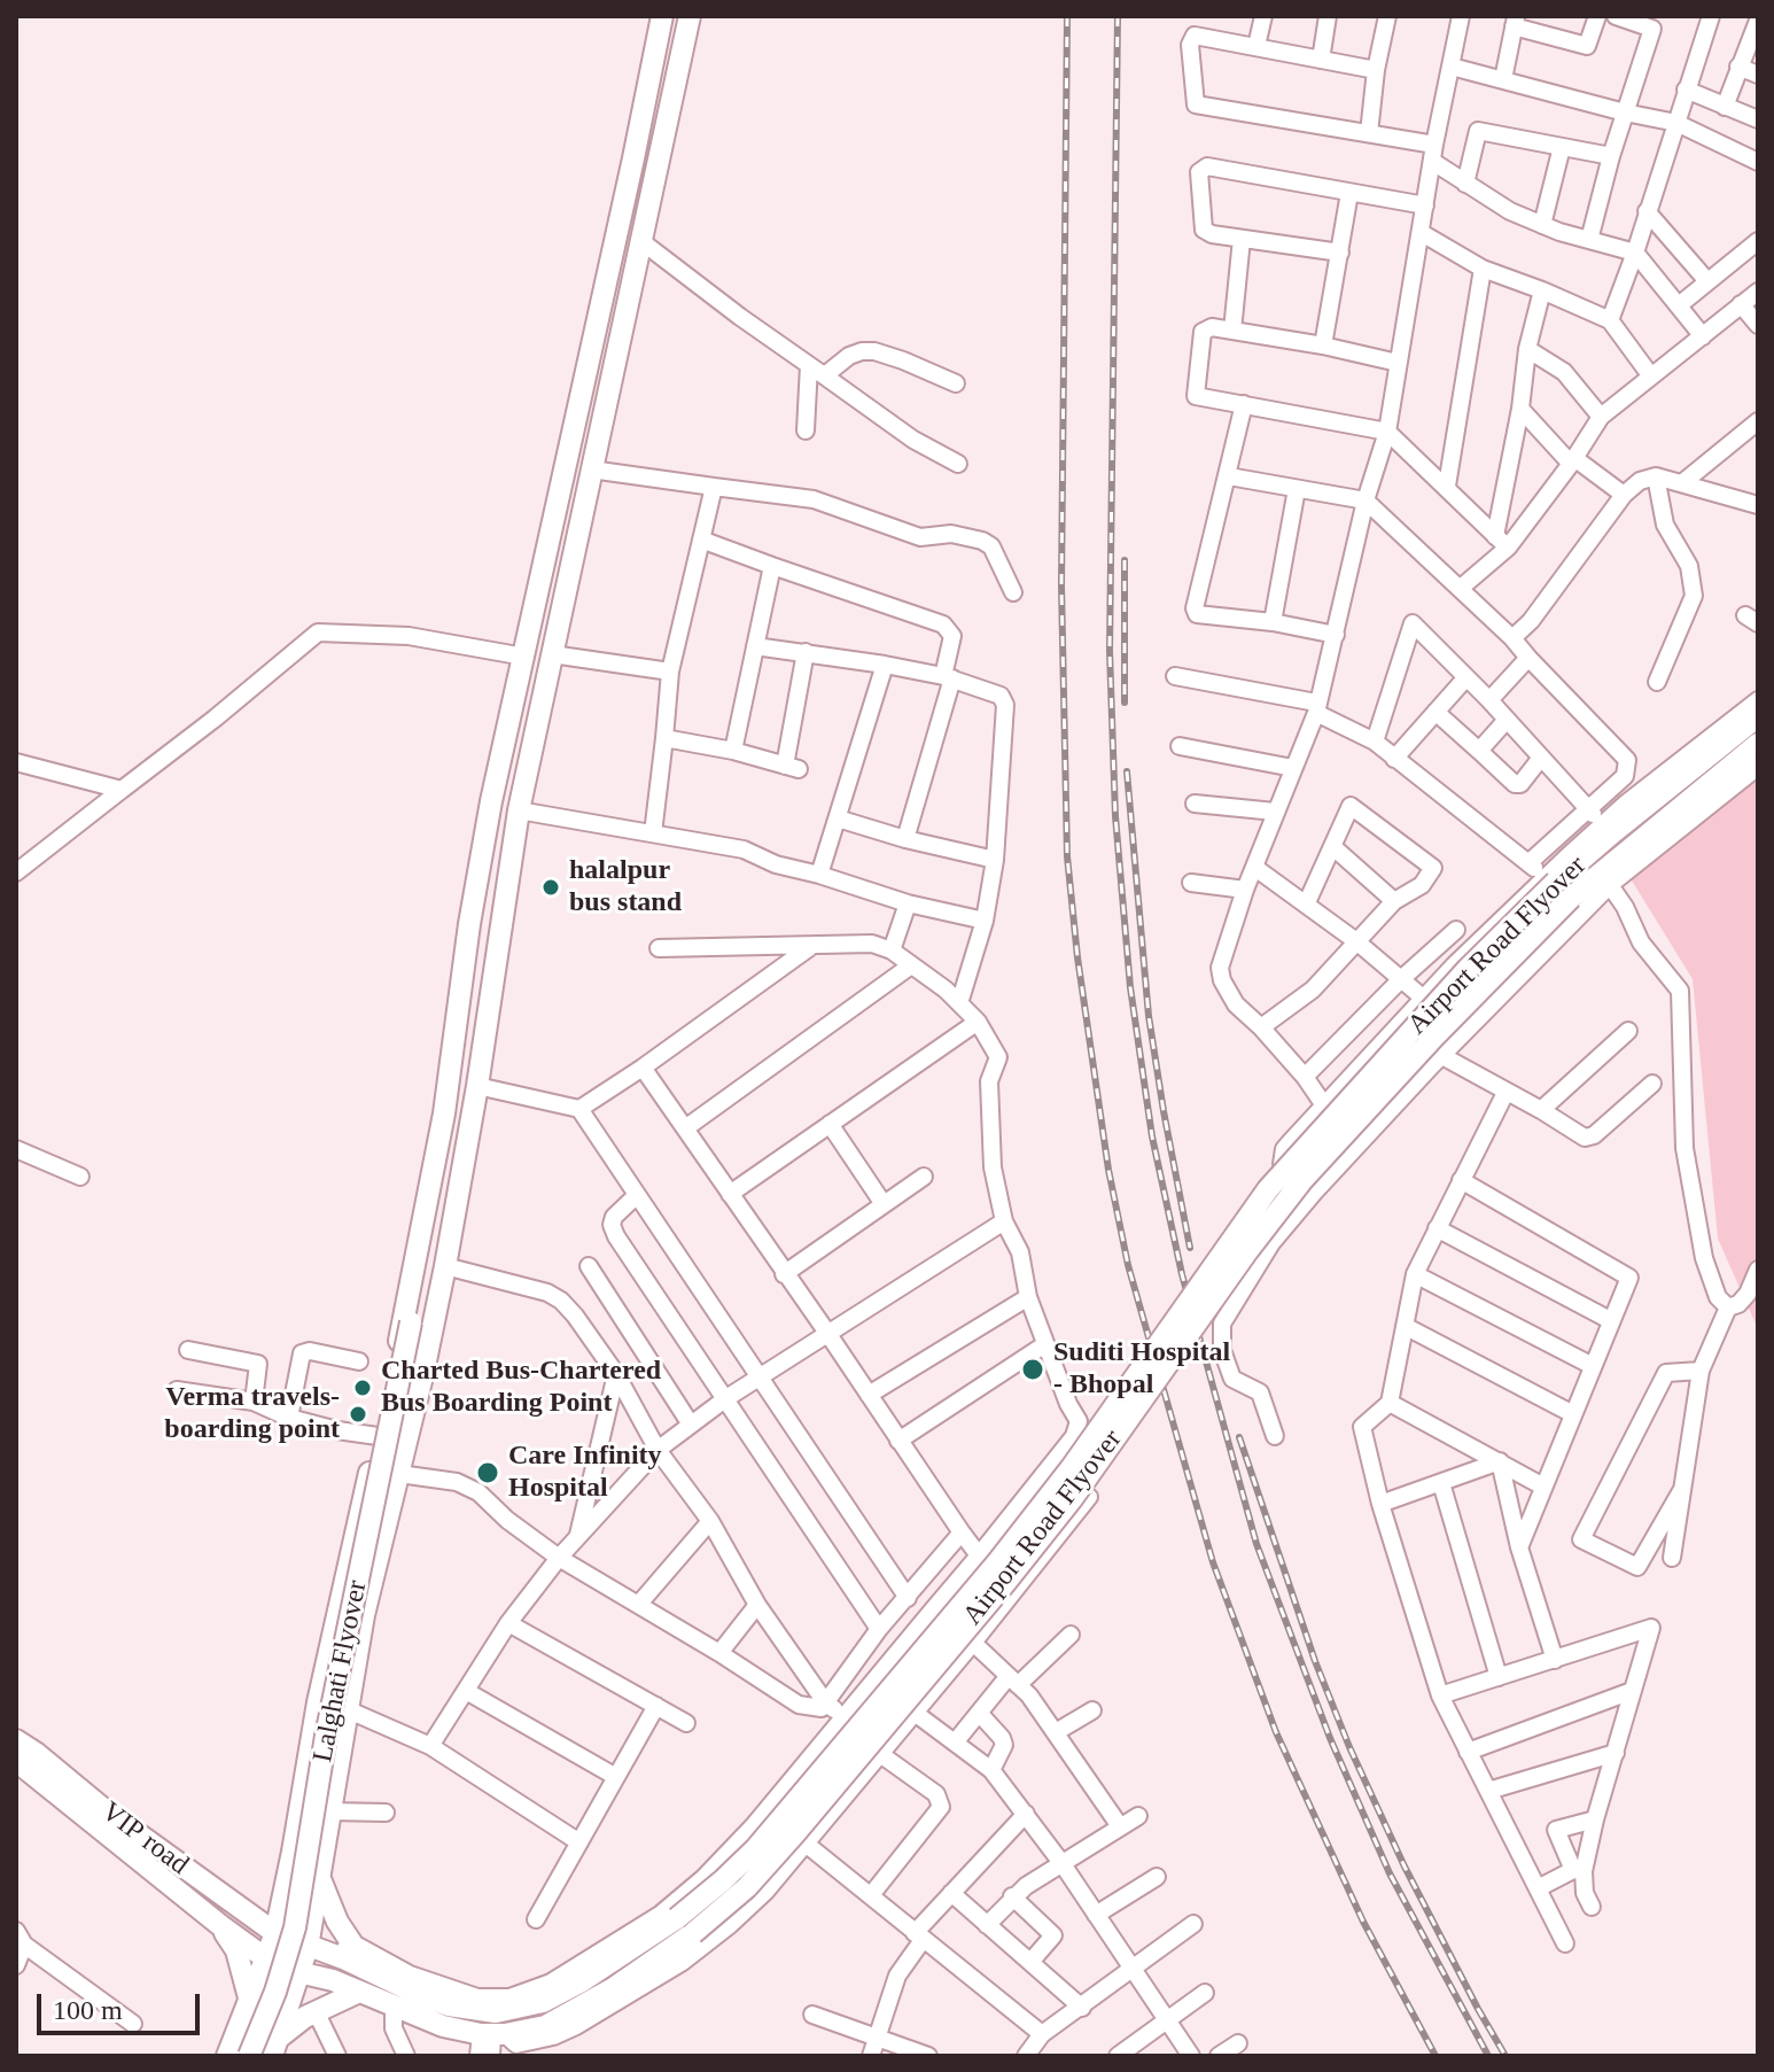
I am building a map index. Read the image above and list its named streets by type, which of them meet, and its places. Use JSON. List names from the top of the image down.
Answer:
{
  "streets": {
    "main road": ["Airport Road Flyover", "Lalghati Flyover", "VIP road"]
  },
  "crossings": [
    ["Airport Road Flyover", "VIP road"]
  ],
  "places": [
    "halalpur bus stand",
    "Suditi Hospital - Bhopal",
    "Charted Bus-Chartered Bus Boarding Point",
    "Verma travels- boarding point",
    "Care Infinity Hospital"
  ],
  "scale_bar": "100 m"
}
